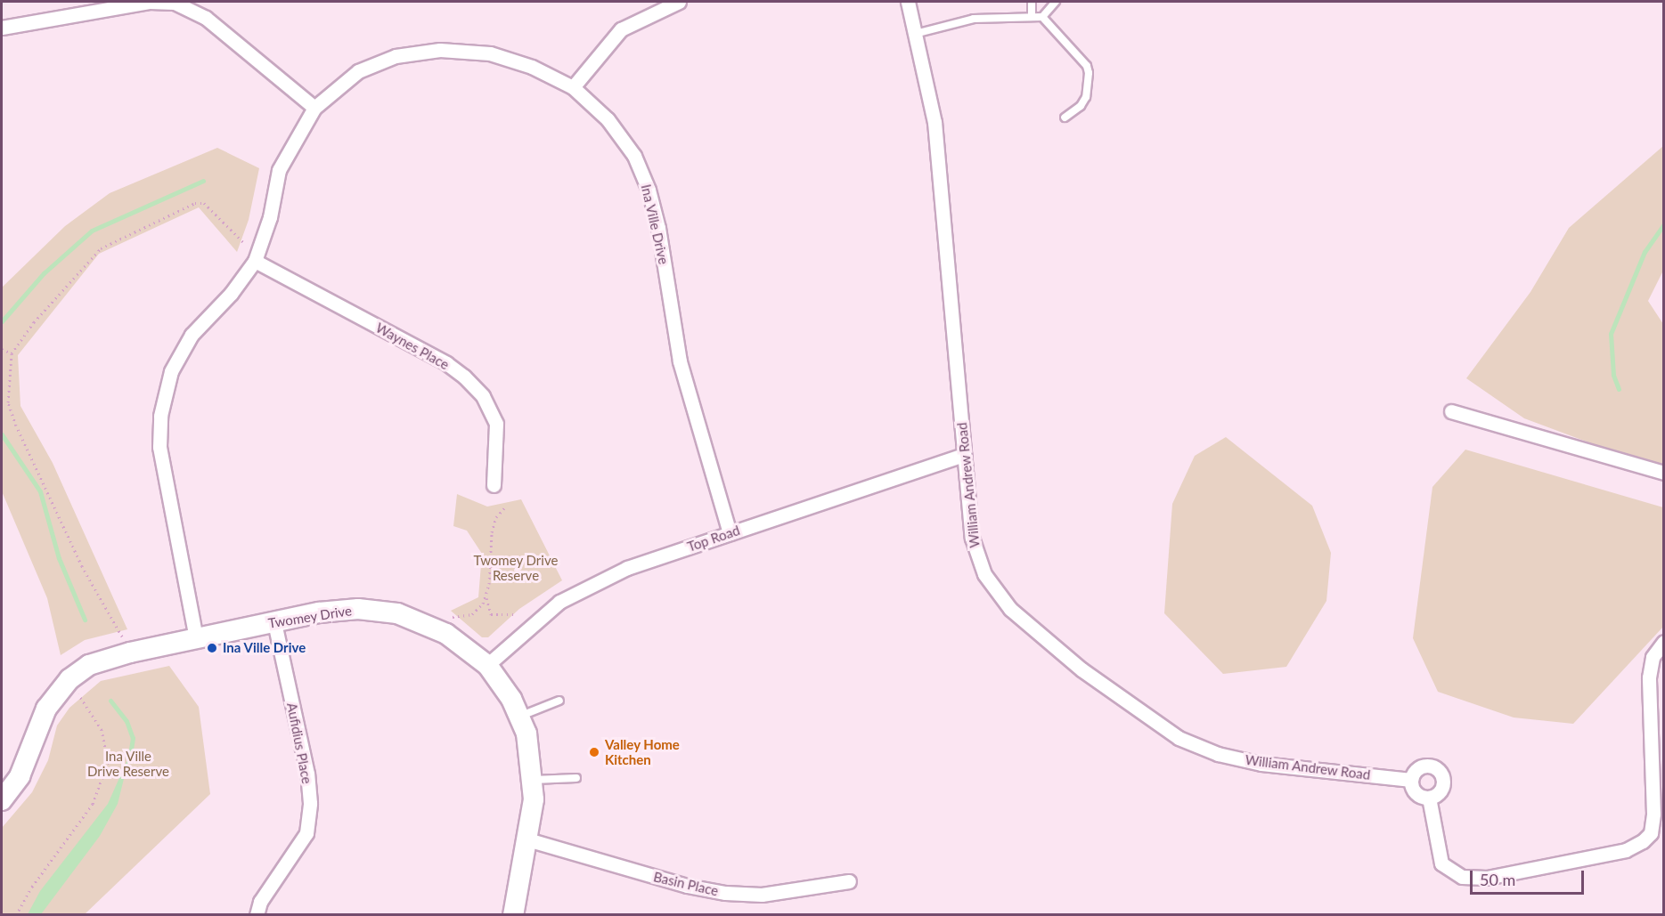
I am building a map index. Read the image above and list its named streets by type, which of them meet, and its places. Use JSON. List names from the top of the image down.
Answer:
{
  "streets": {
    "street": [
      "Ina Ville Drive",
      "Waynes Place",
      "William Andrew Road",
      "Top Road",
      "Twomey Drive",
      "Aufidius Place",
      "Basin Place"
    ]
  },
  "crossings": [
    ["Ina Ville Drive", "Waynes Place"],
    ["Ina Ville Drive", "Top Road"],
    ["Ina Ville Drive", "Twomey Drive"],
    ["William Andrew Road", "Top Road"],
    ["Top Road", "Twomey Drive"],
    ["Twomey Drive", "Aufidius Place"],
    ["Twomey Drive", "Basin Place"]
  ],
  "parks": ["Twomey Drive Reserve", "Ina Ville Drive Reserve"],
  "places": ["Ina Ville Drive", "Valley Home Kitchen"],
  "scale_bar": "50 m"
}
